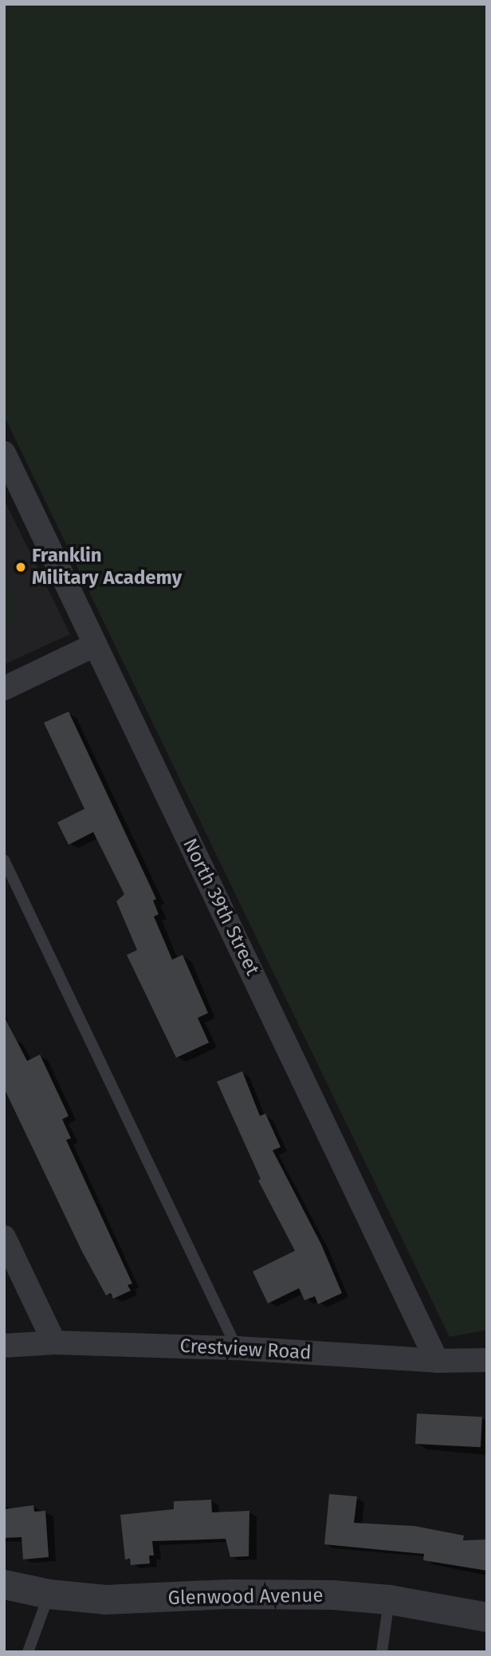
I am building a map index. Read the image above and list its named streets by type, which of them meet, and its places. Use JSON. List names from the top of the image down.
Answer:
{
  "streets": {
    "street": ["North 39th Street", "Crestview Road", "Glenwood Avenue"]
  },
  "crossings": [
    ["North 39th Street", "Crestview Road"]
  ],
  "places": ["Franklin Military Academy"]
}
